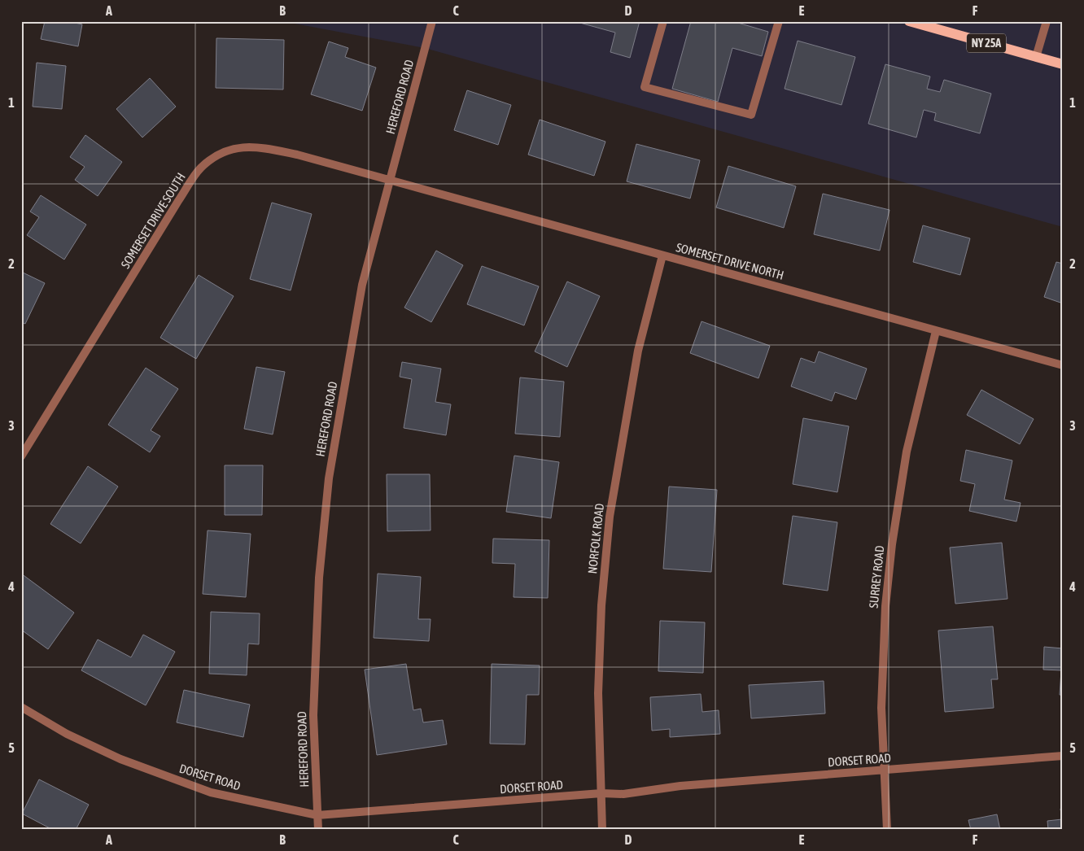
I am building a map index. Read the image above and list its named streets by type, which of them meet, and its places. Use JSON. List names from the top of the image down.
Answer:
{
  "streets": {
    "main road": ["NY 25A"],
    "street": [
      "HEREFORD ROAD",
      "SOMERSET DRIVE SOUTH",
      "SOMERSET DRIVE NORTH",
      "NORFOLK ROAD",
      "SURREY ROAD",
      "DORSET ROAD"
    ]
  },
  "crossings": [
    ["HEREFORD ROAD", "SOMERSET DRIVE SOUTH"],
    ["HEREFORD ROAD", "SOMERSET DRIVE NORTH"],
    ["HEREFORD ROAD", "DORSET ROAD"],
    ["SOMERSET DRIVE SOUTH", "SOMERSET DRIVE NORTH"],
    ["SOMERSET DRIVE NORTH", "NORFOLK ROAD"],
    ["SOMERSET DRIVE NORTH", "SURREY ROAD"],
    ["NORFOLK ROAD", "DORSET ROAD"],
    ["SURREY ROAD", "DORSET ROAD"]
  ],
  "grid": {
    "columns": [
      "A",
      "B",
      "C",
      "D",
      "E",
      "F"
    ],
    "rows": [
      "1",
      "2",
      "3",
      "4",
      "5"
    ]
  }
}
